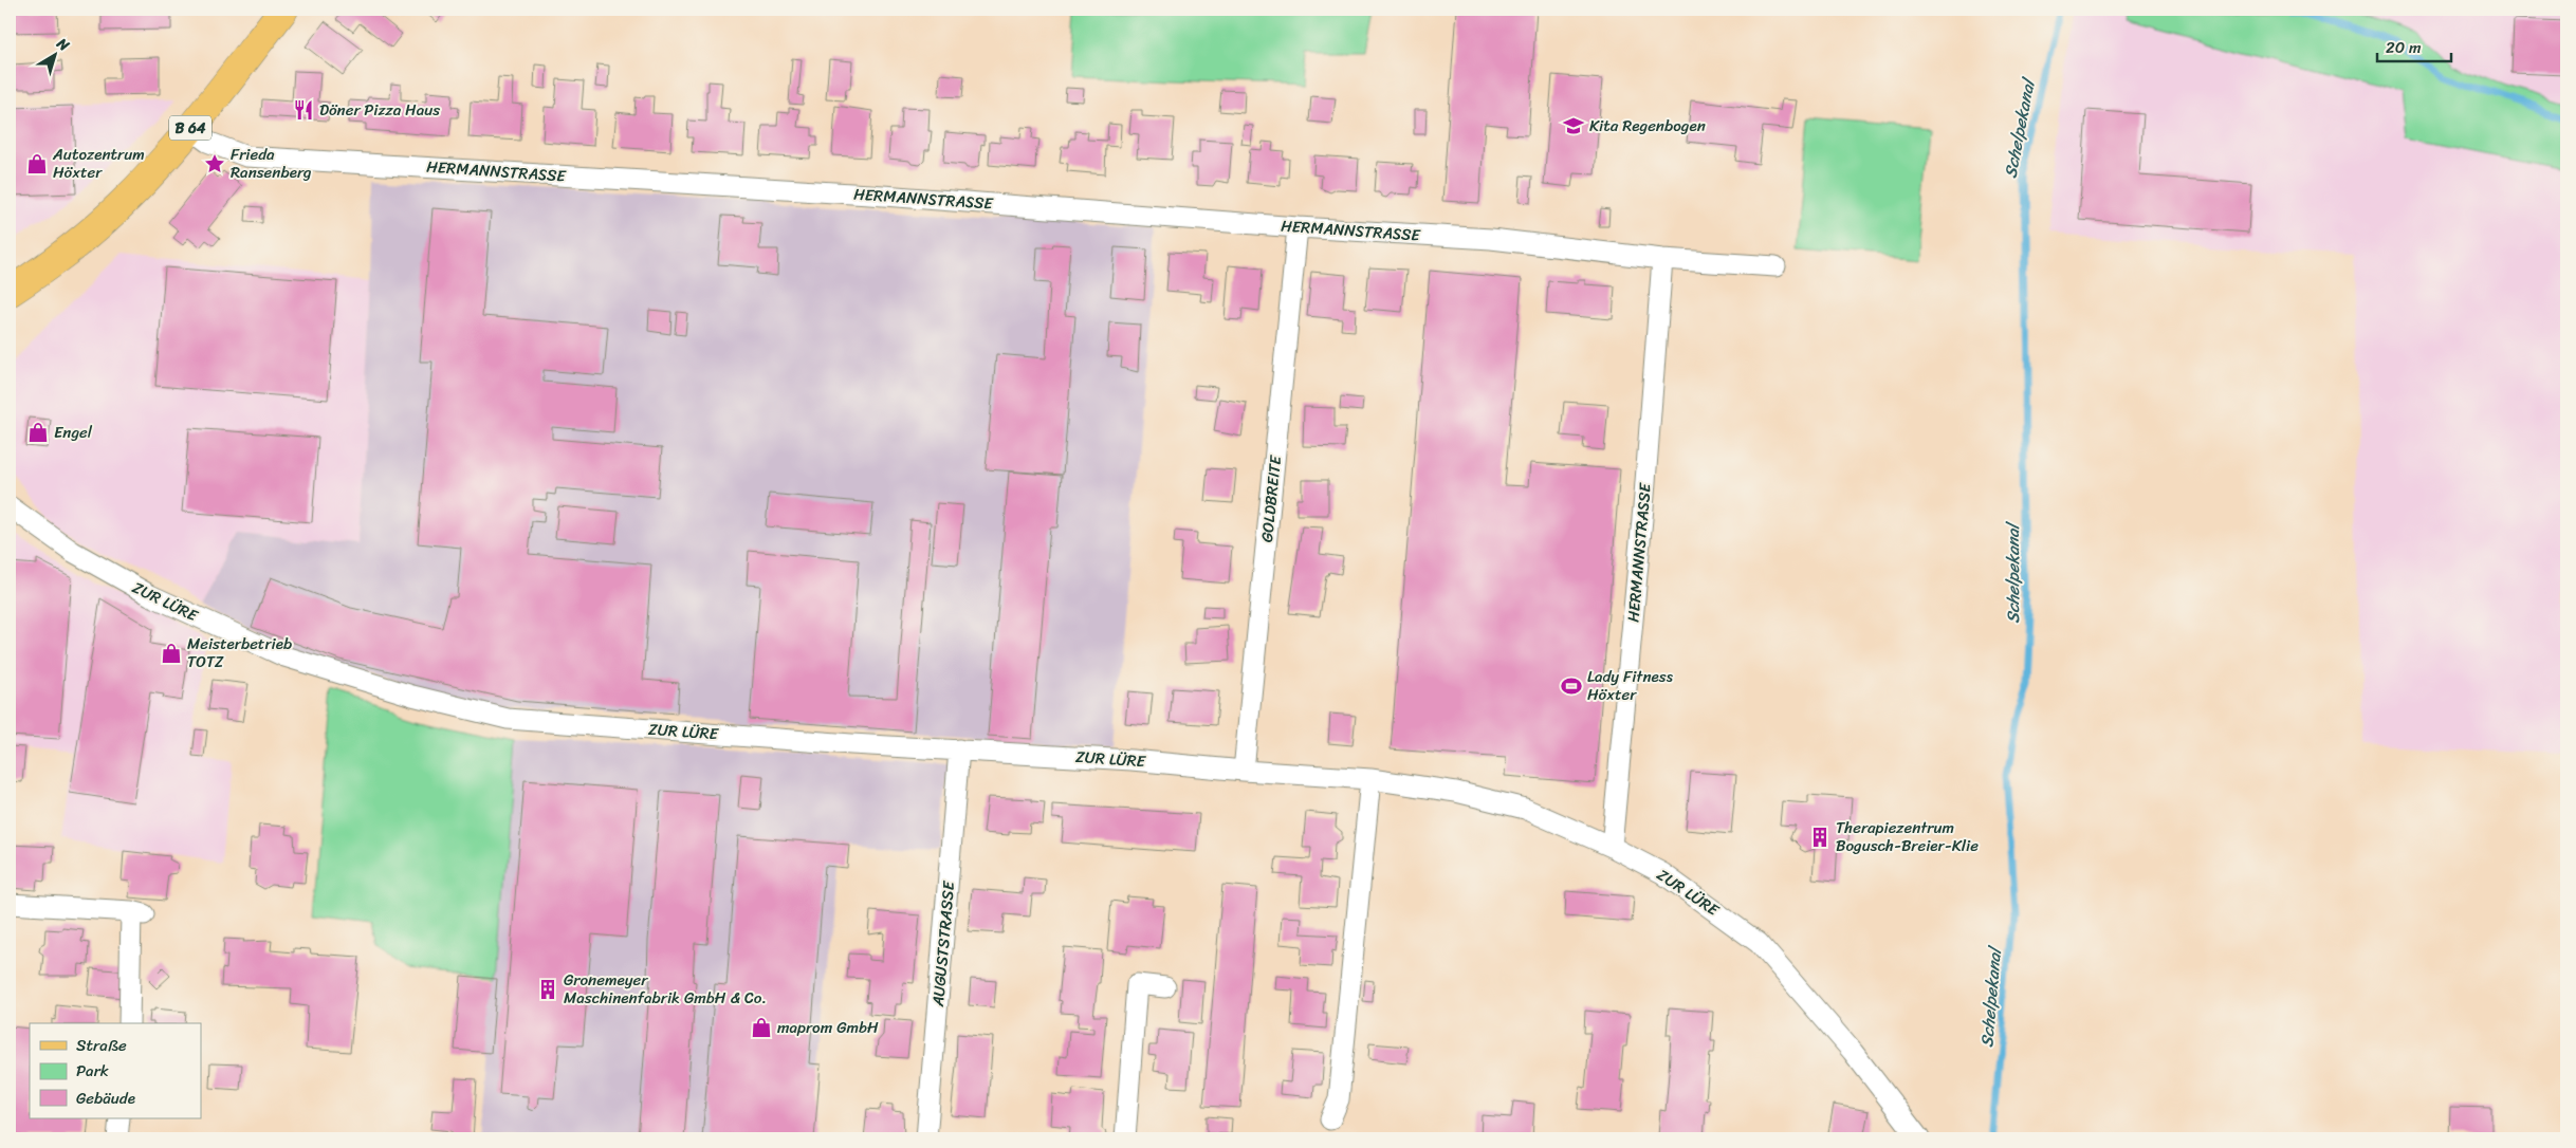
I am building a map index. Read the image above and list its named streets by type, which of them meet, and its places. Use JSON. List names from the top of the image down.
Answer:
{
  "streets": {
    "main road": ["B 64"],
    "street": [
      "HERMANNSTRASSE",
      "GOLDBREITE",
      "ZUR LÜRE",
      "AUGUSTSTRASSE"
    ]
  },
  "crossings": [
    ["B 64", "HERMANNSTRASSE"],
    ["HERMANNSTRASSE", "GOLDBREITE"],
    ["HERMANNSTRASSE", "ZUR LÜRE"],
    ["GOLDBREITE", "ZUR LÜRE"],
    ["ZUR LÜRE", "AUGUSTSTRASSE"]
  ],
  "water": ["Schelpekanal"],
  "places": {
    "restaurant": ["Döner Pizza Haus"],
    "school or university": ["Kita Regenbogen"],
    "shop": [
      "Autozentrum Höxter",
      "Engel",
      "Meisterbetrieb TOTZ",
      "maprom GmbH"
    ],
    "place": ["Frieda Ransenberg"],
    "sports": ["Lady Fitness Höxter"],
    "building": ["Therapiezentrum Bogusch-Breier-Klie", "Gronemeyer Maschinenfabrik GmbH & Co."]
  },
  "legend": ["Straße", "Park", "Gebäude"],
  "scale_bar": "20 m",
  "north": "top right"
}
